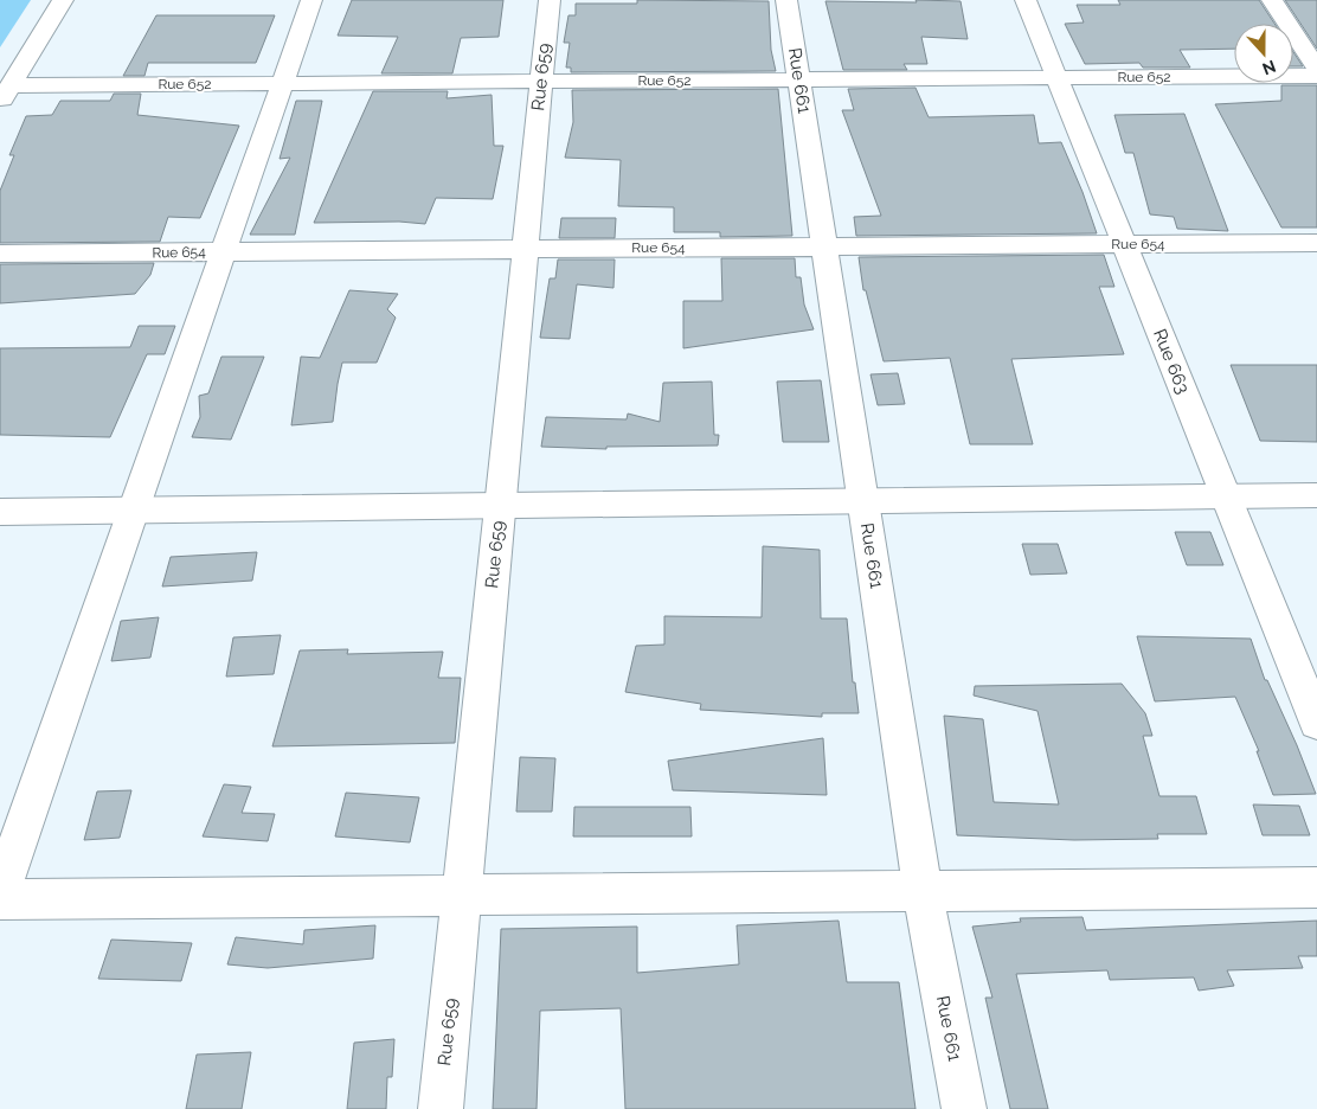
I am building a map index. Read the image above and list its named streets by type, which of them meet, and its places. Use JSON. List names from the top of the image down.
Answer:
{
  "streets": {
    "street": [
      "Rue 659",
      "Rue 652",
      "Rue 661",
      "Rue 654",
      "Rue 663"
    ]
  },
  "crossings": [
    ["Rue 659", "Rue 652"],
    ["Rue 659", "Rue 654"],
    ["Rue 652", "Rue 661"],
    ["Rue 652", "Rue 663"],
    ["Rue 661", "Rue 654"],
    ["Rue 654", "Rue 663"]
  ],
  "north": "bottom"
}
